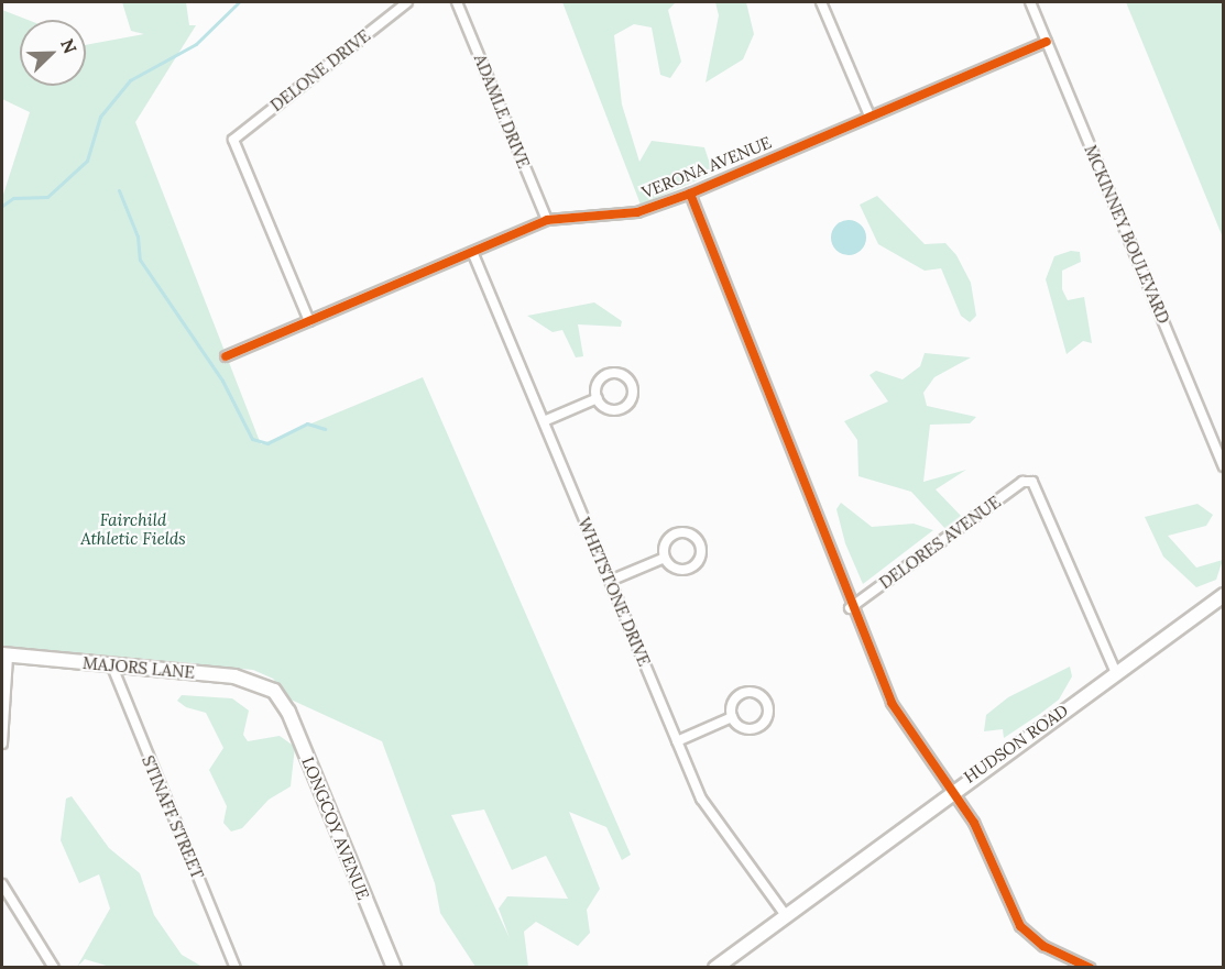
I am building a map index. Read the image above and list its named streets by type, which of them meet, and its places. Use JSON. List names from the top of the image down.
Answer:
{
  "streets": {
    "street": [
      "DELONE DRIVE",
      "ADAMLE DRIVE",
      "VERONA AVENUE",
      "MCKINNEY BOULEVARD",
      "DELORES AVENUE",
      "WHETSTONE DRIVE",
      "MAJORS LANE",
      "HUDSON ROAD",
      "STINAFF STREET",
      "LONGCOY AVENUE"
    ]
  },
  "crossings": [
    ["DELONE DRIVE", "VERONA AVENUE"],
    ["ADAMLE DRIVE", "VERONA AVENUE"],
    ["VERONA AVENUE", "MCKINNEY BOULEVARD"],
    ["VERONA AVENUE", "WHETSTONE DRIVE"],
    ["DELORES AVENUE", "HUDSON ROAD"],
    ["WHETSTONE DRIVE", "HUDSON ROAD"],
    ["MAJORS LANE", "STINAFF STREET"],
    ["MAJORS LANE", "LONGCOY AVENUE"]
  ],
  "parks": ["Fairchild Athletic Fields"],
  "north": "top right"
}
